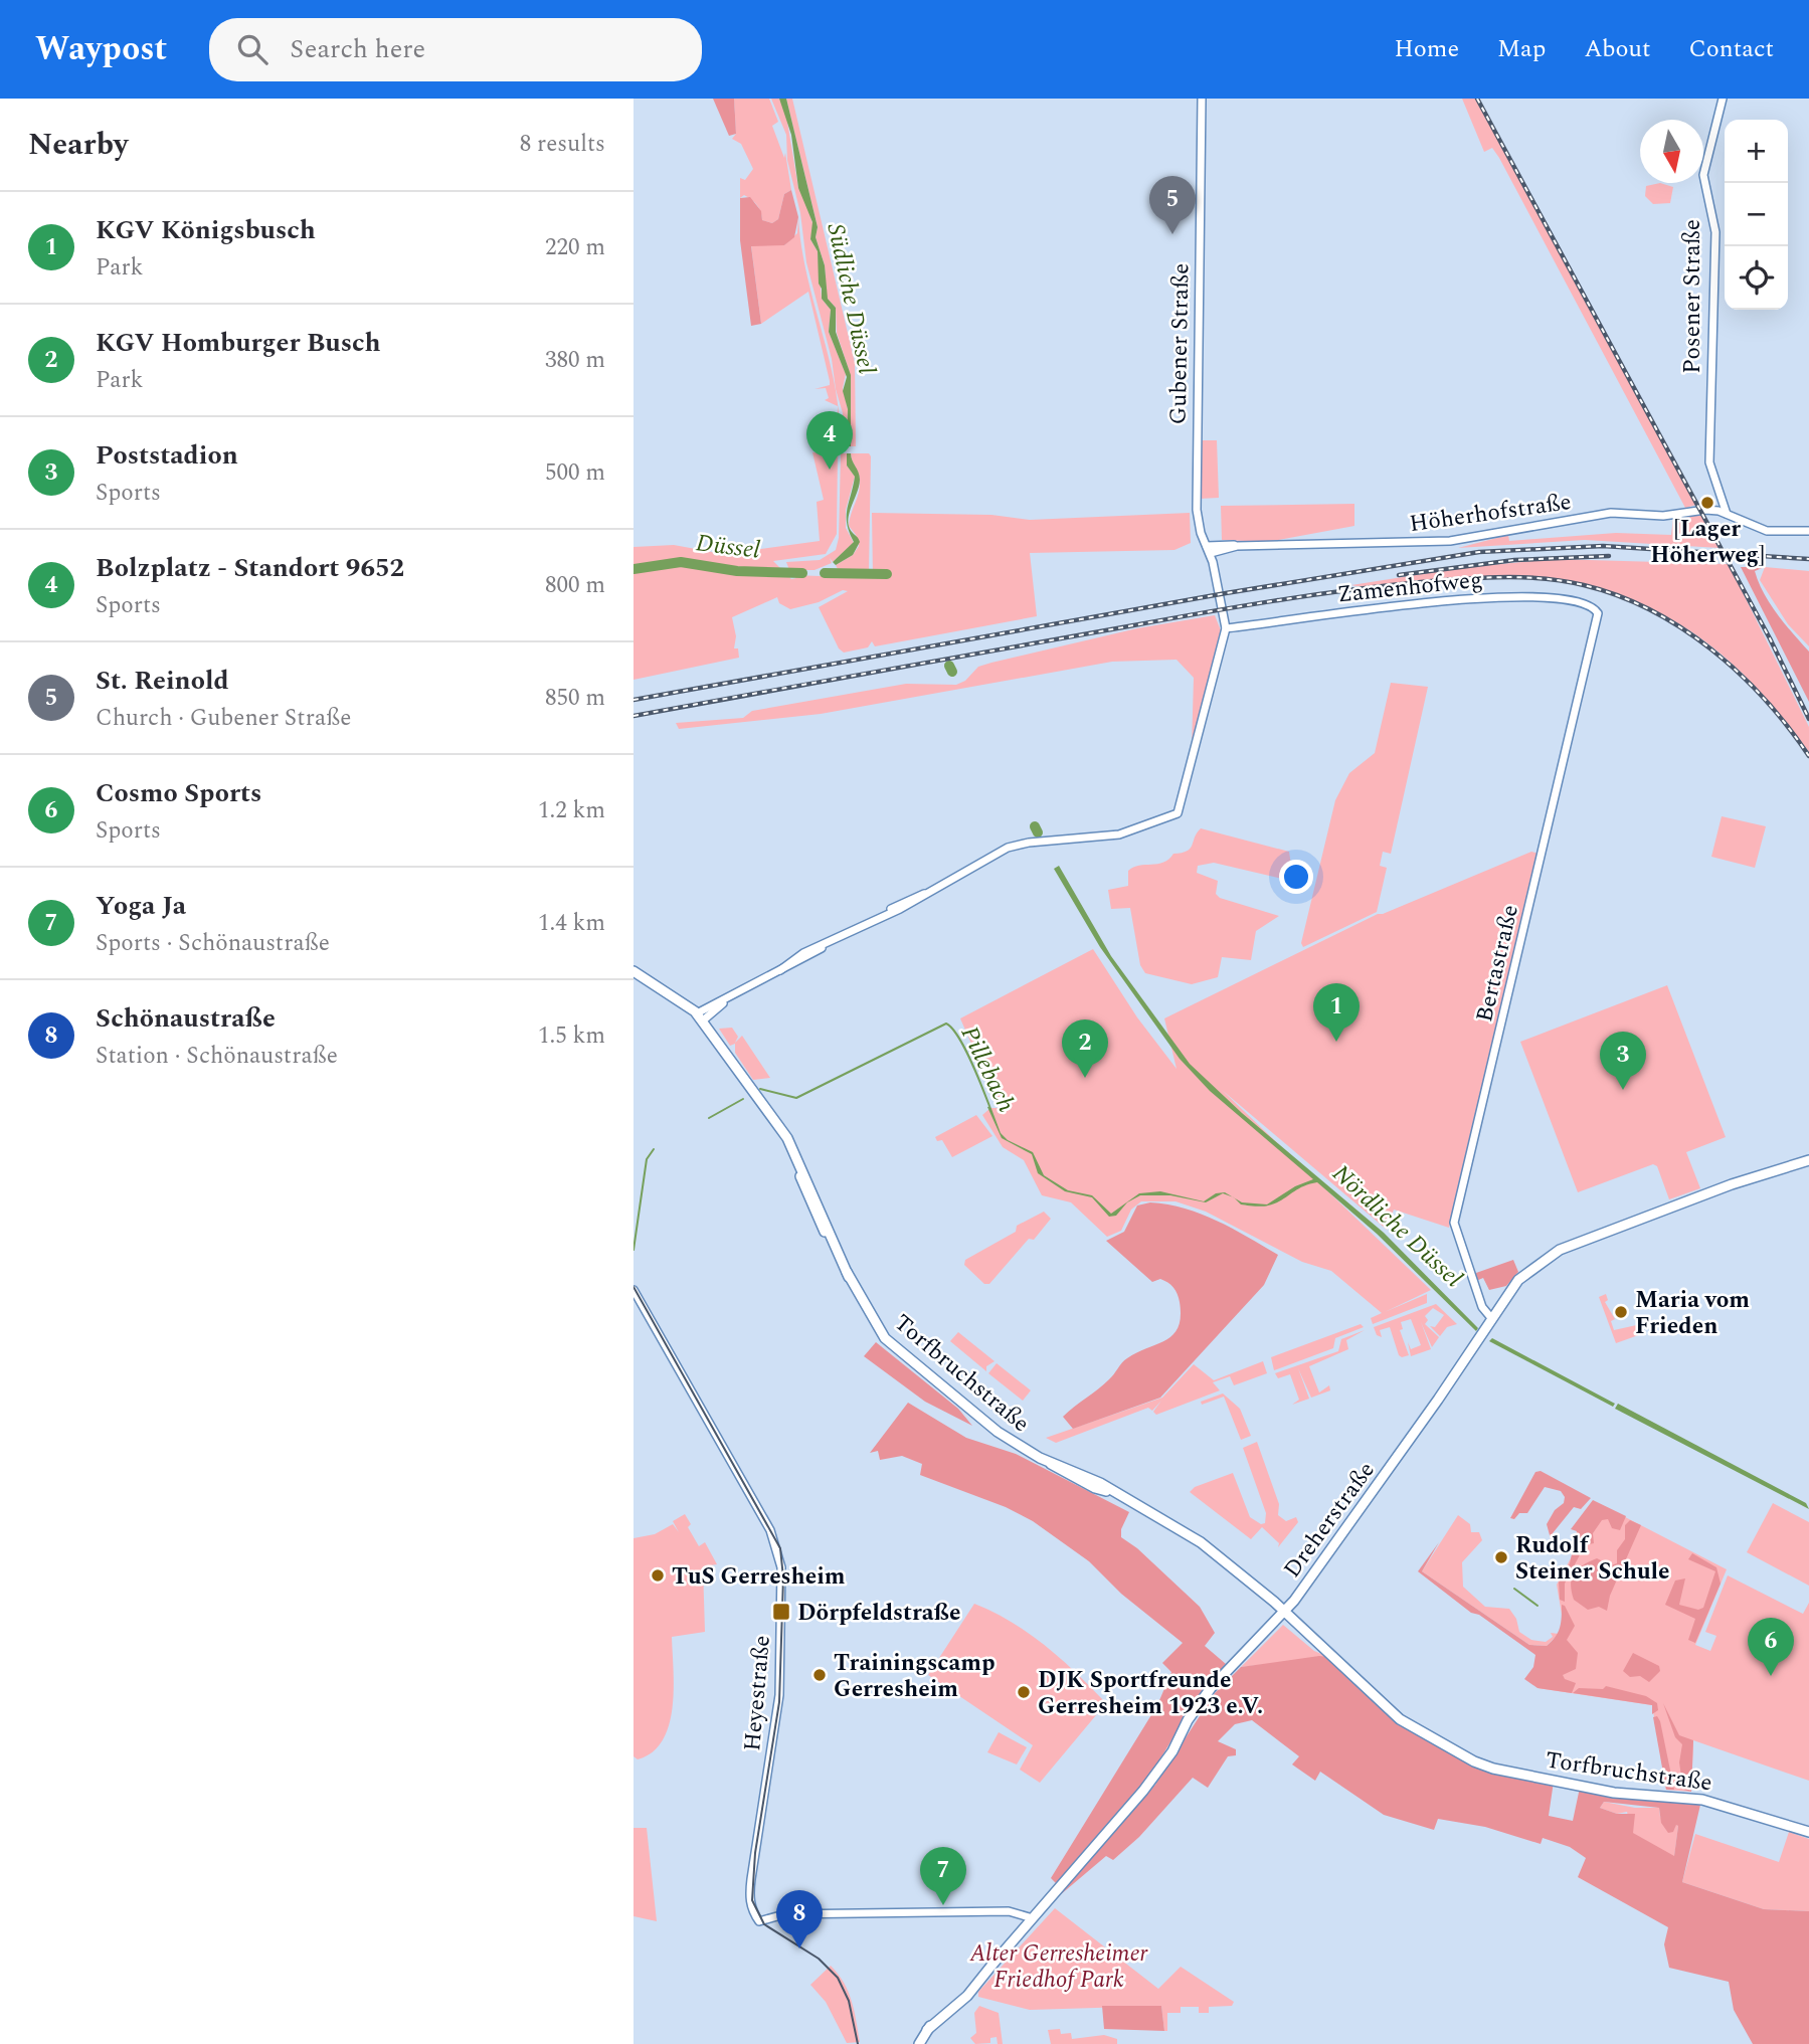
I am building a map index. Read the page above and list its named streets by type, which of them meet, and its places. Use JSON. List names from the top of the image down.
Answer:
{
  "streets": {
    "main road": ["Torfbruchstraße", "Dreherstraße"],
    "street": [
      "Posener Straße",
      "Gubener Straße",
      "Höherhofstraße",
      "Zamenhofweg",
      "Bertastraße",
      "Heyestraße"
    ]
  },
  "crossings": [
    ["Gubener Straße", "Höherhofstraße"],
    ["Gubener Straße", "Zamenhofweg"],
    ["Zamenhofweg", "Bertastraße"],
    ["Bertastraße", "Dreherstraße"],
    ["Torfbruchstraße", "Dreherstraße"],
    ["Dreherstraße", "Heyestraße"]
  ],
  "water": [
    "Südliche Düssel",
    "Düssel",
    "Pillebach",
    "Nördliche Düssel"
  ],
  "parks": ["Alter Gerresheimer Friedhof Park"],
  "places": {
    "other": [
      "[Lager Höherweg]",
      "Maria vom Frieden",
      "Rudolf Steiner Schule",
      "TuS Gerresheim",
      "Trainingscamp Gerresheim",
      "DJK Sportfreunde Gerresheim 1923 e.V."
    ],
    "transit": ["Dörpfeldstraße"]
  },
  "north": "bottom",
  "page": {
    "header": "Waypost",
    "search": "Search here",
    "nav": [
      "Home",
      "Map",
      "About",
      "Contact"
    ],
    "heading": ["Nearby", "8 results"],
    "map_buttons": ["+", "−"],
    "pins": [
      "5",
      "4",
      "1",
      "2",
      "3",
      "6",
      "7",
      "8"
    ],
    "list": [
      {
        "mark": "1",
        "name": "KGV Königsbusch",
        "note": "Park",
        "value": "220 m"
      },
      {
        "mark": "2",
        "name": "KGV Homburger Busch",
        "note": "Park",
        "value": "380 m"
      },
      {
        "mark": "3",
        "name": "Poststadion",
        "note": "Sports",
        "value": "500 m"
      },
      {
        "mark": "4",
        "name": "Bolzplatz - Standort 9652",
        "note": "Sports",
        "value": "800 m"
      },
      {
        "mark": "5",
        "name": "St. Reinold",
        "note": "Church · Gubener Straße",
        "value": "850 m"
      },
      {
        "mark": "6",
        "name": "Cosmo Sports",
        "note": "Sports",
        "value": "1.2 km"
      },
      {
        "mark": "7",
        "name": "Yoga Ja",
        "note": "Sports · Schönaustraße",
        "value": "1.4 km"
      },
      {
        "mark": "8",
        "name": "Schönaustraße",
        "note": "Station · Schönaustraße",
        "value": "1.5 km"
      }
    ]
  }
}
